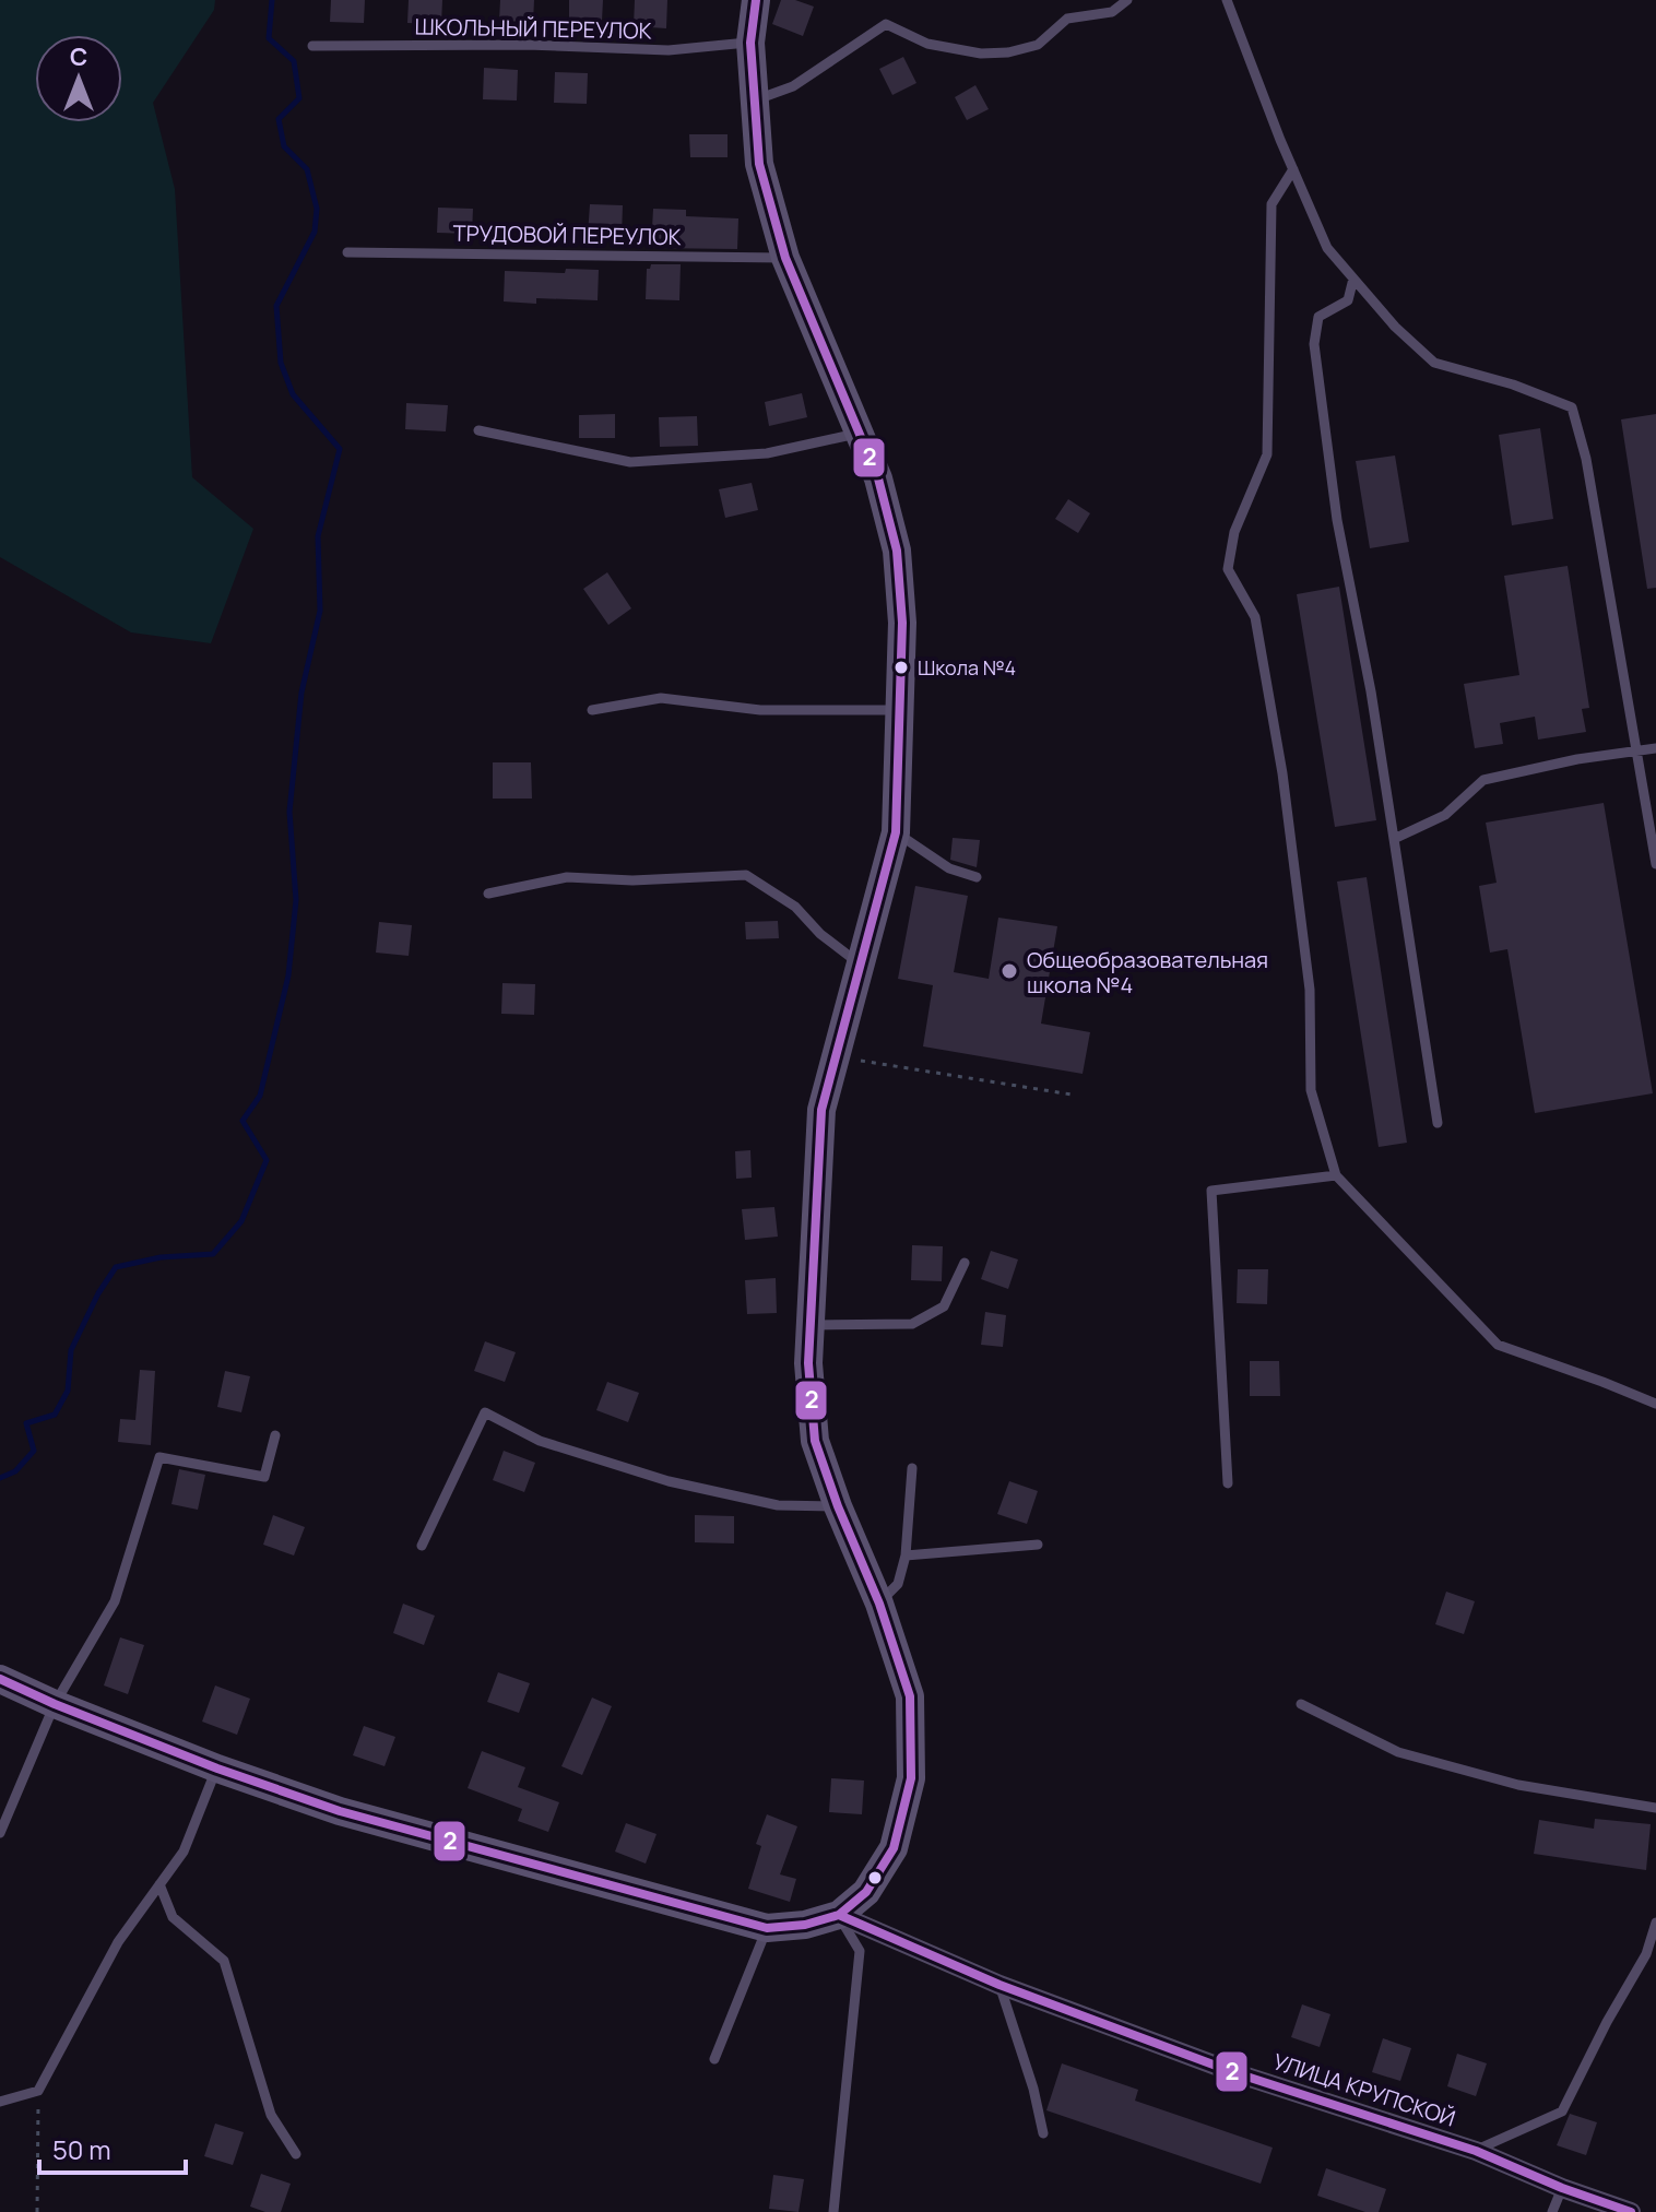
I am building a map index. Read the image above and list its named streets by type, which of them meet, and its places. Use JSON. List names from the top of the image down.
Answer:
{
  "streets": {
    "street": ["УЛИЦА КРУПСКОЙ"],
    "lane": ["ШКОЛЬНЫЙ ПЕРЕУЛОК", "ТРУДОВОЙ ПЕРЕУЛОК"]
  },
  "places": ["Школа №4", "Общеобразовательная школа №4"],
  "lines": ["transit line 2"],
  "scale_bar": "50 m",
  "north": "top"
}
